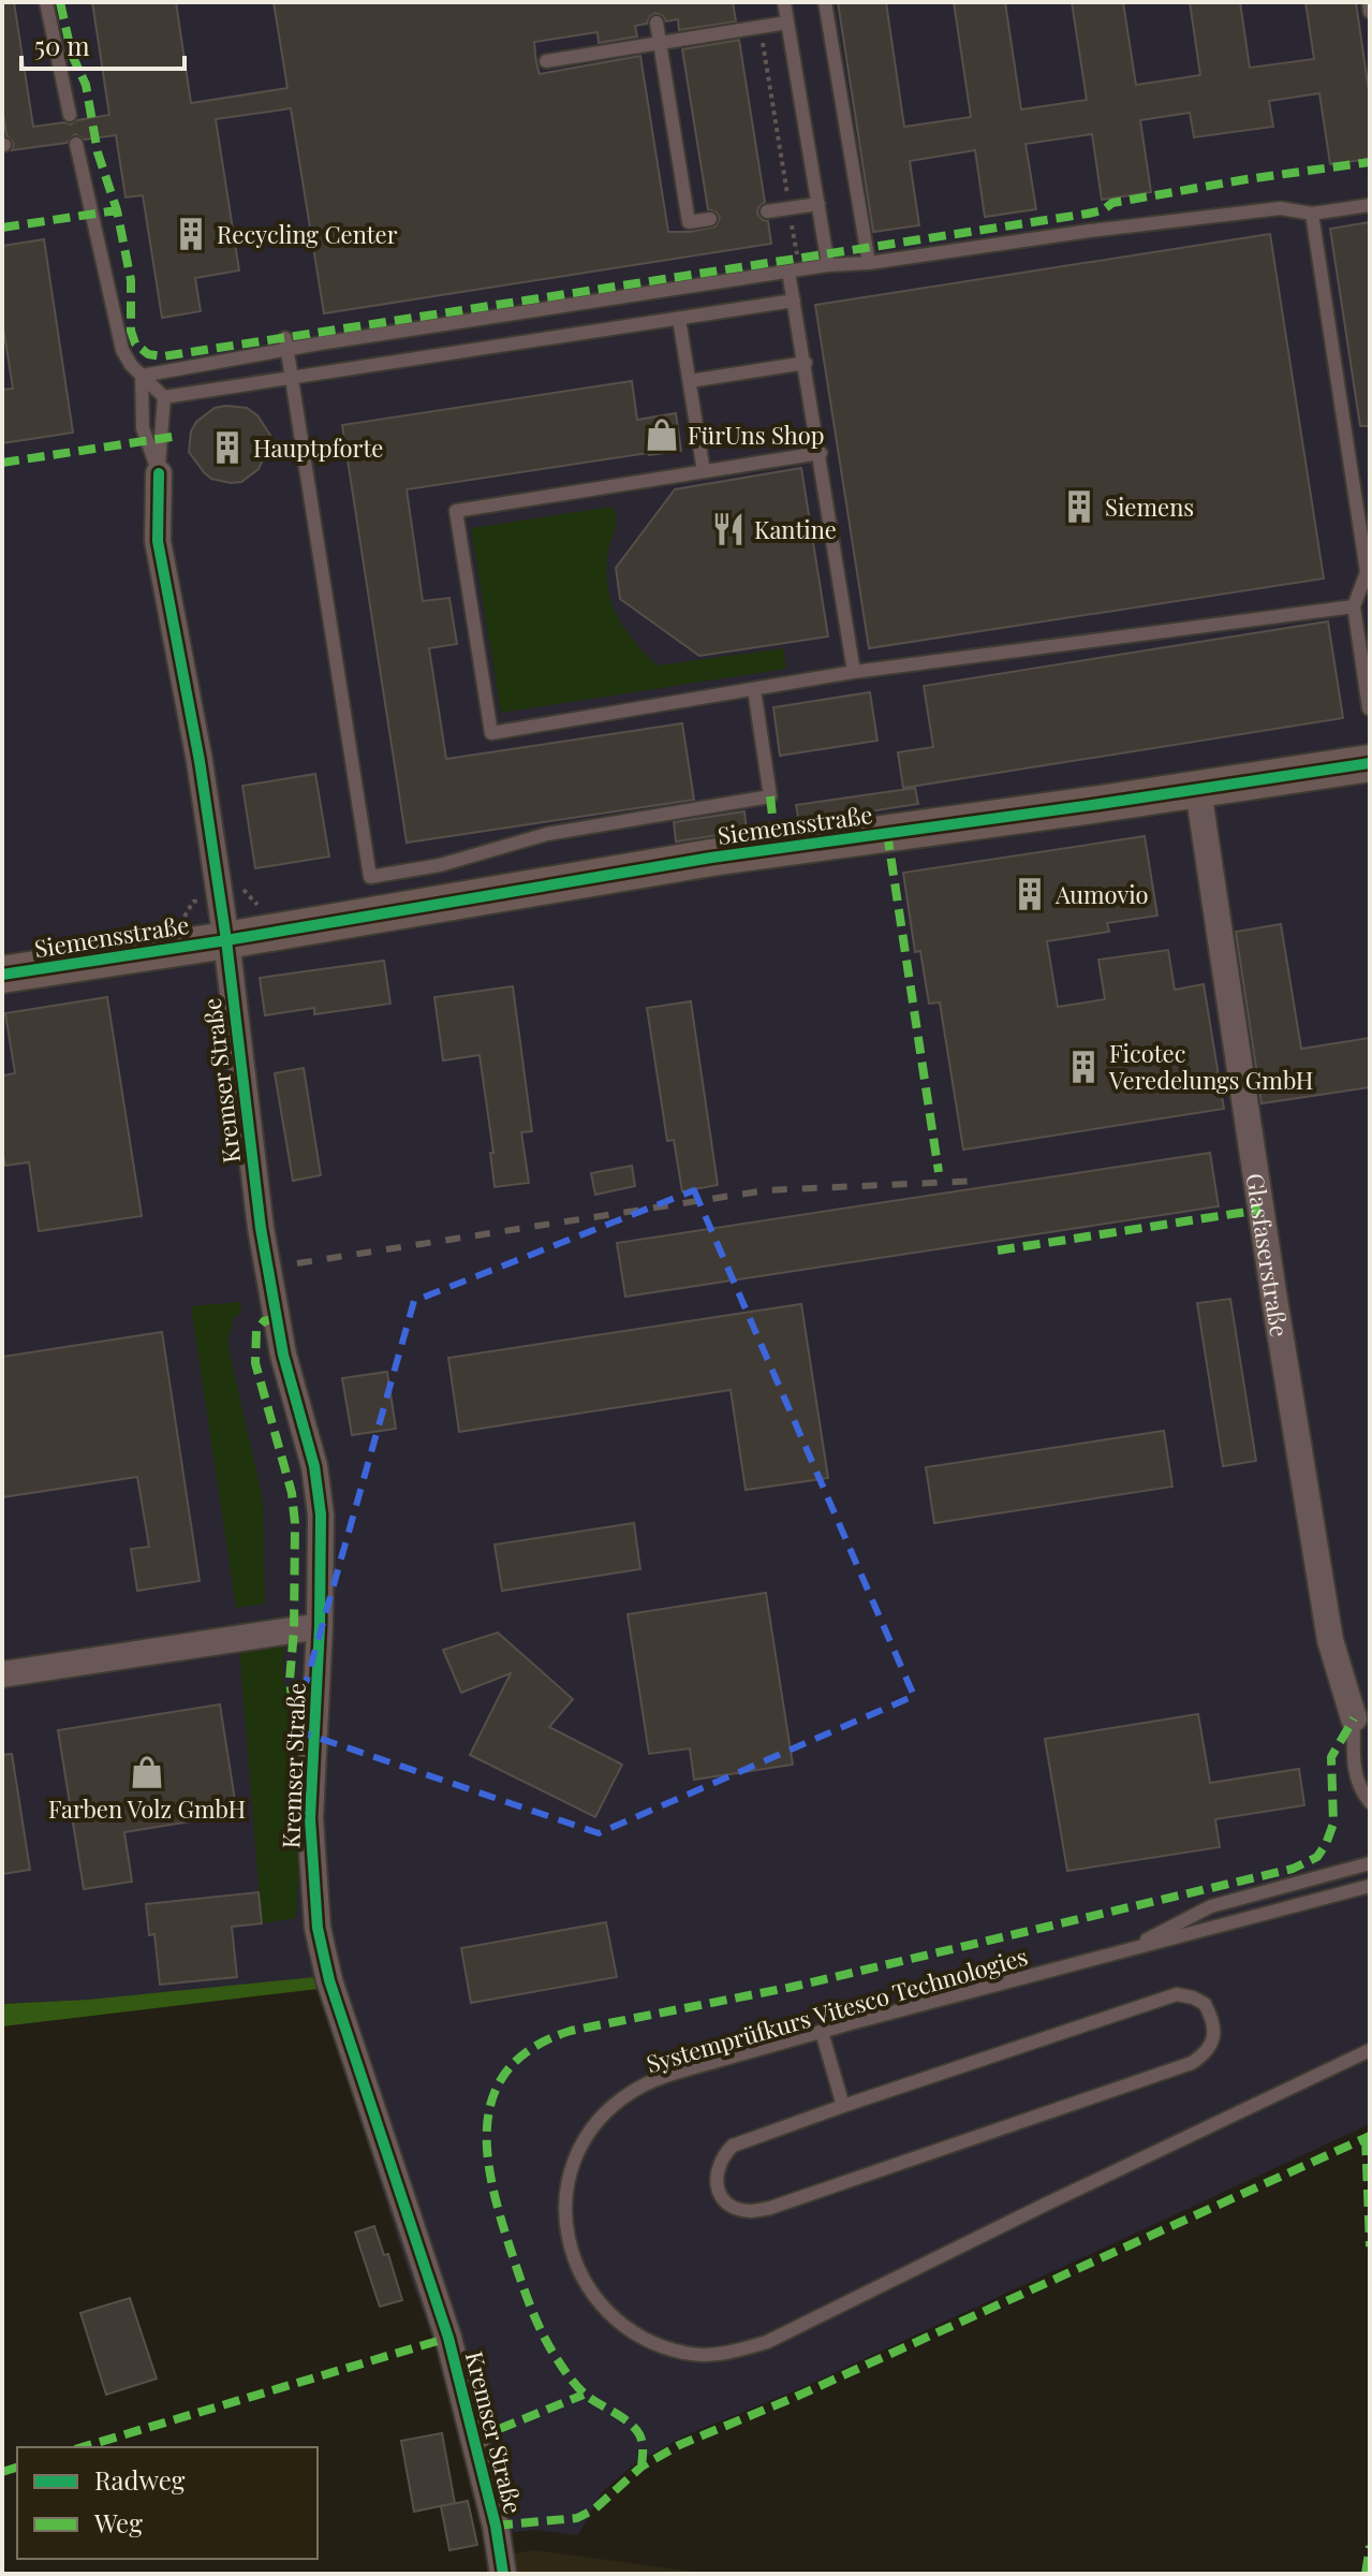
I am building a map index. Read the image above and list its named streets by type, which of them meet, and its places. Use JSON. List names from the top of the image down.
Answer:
{
  "streets": {
    "street": ["Siemensstraße", "Kremser Straße", "Glasfaserstraße"],
    "lane": ["Systemprüfkurs Vitesco Technologies"]
  },
  "crossings": [
    ["Siemensstraße", "Kremser Straße"],
    ["Siemensstraße", "Glasfaserstraße"]
  ],
  "places": {
    "building": [
      "Recycling Center",
      "Hauptpforte",
      "Siemens",
      "Aumovio",
      "Ficotec Veredelungs GmbH"
    ],
    "shop": ["FürUns Shop", "Farben Volz GmbH"],
    "restaurant": ["Kantine"]
  },
  "legend": ["Radweg", "Weg"],
  "scale_bar": "50 m"
}
